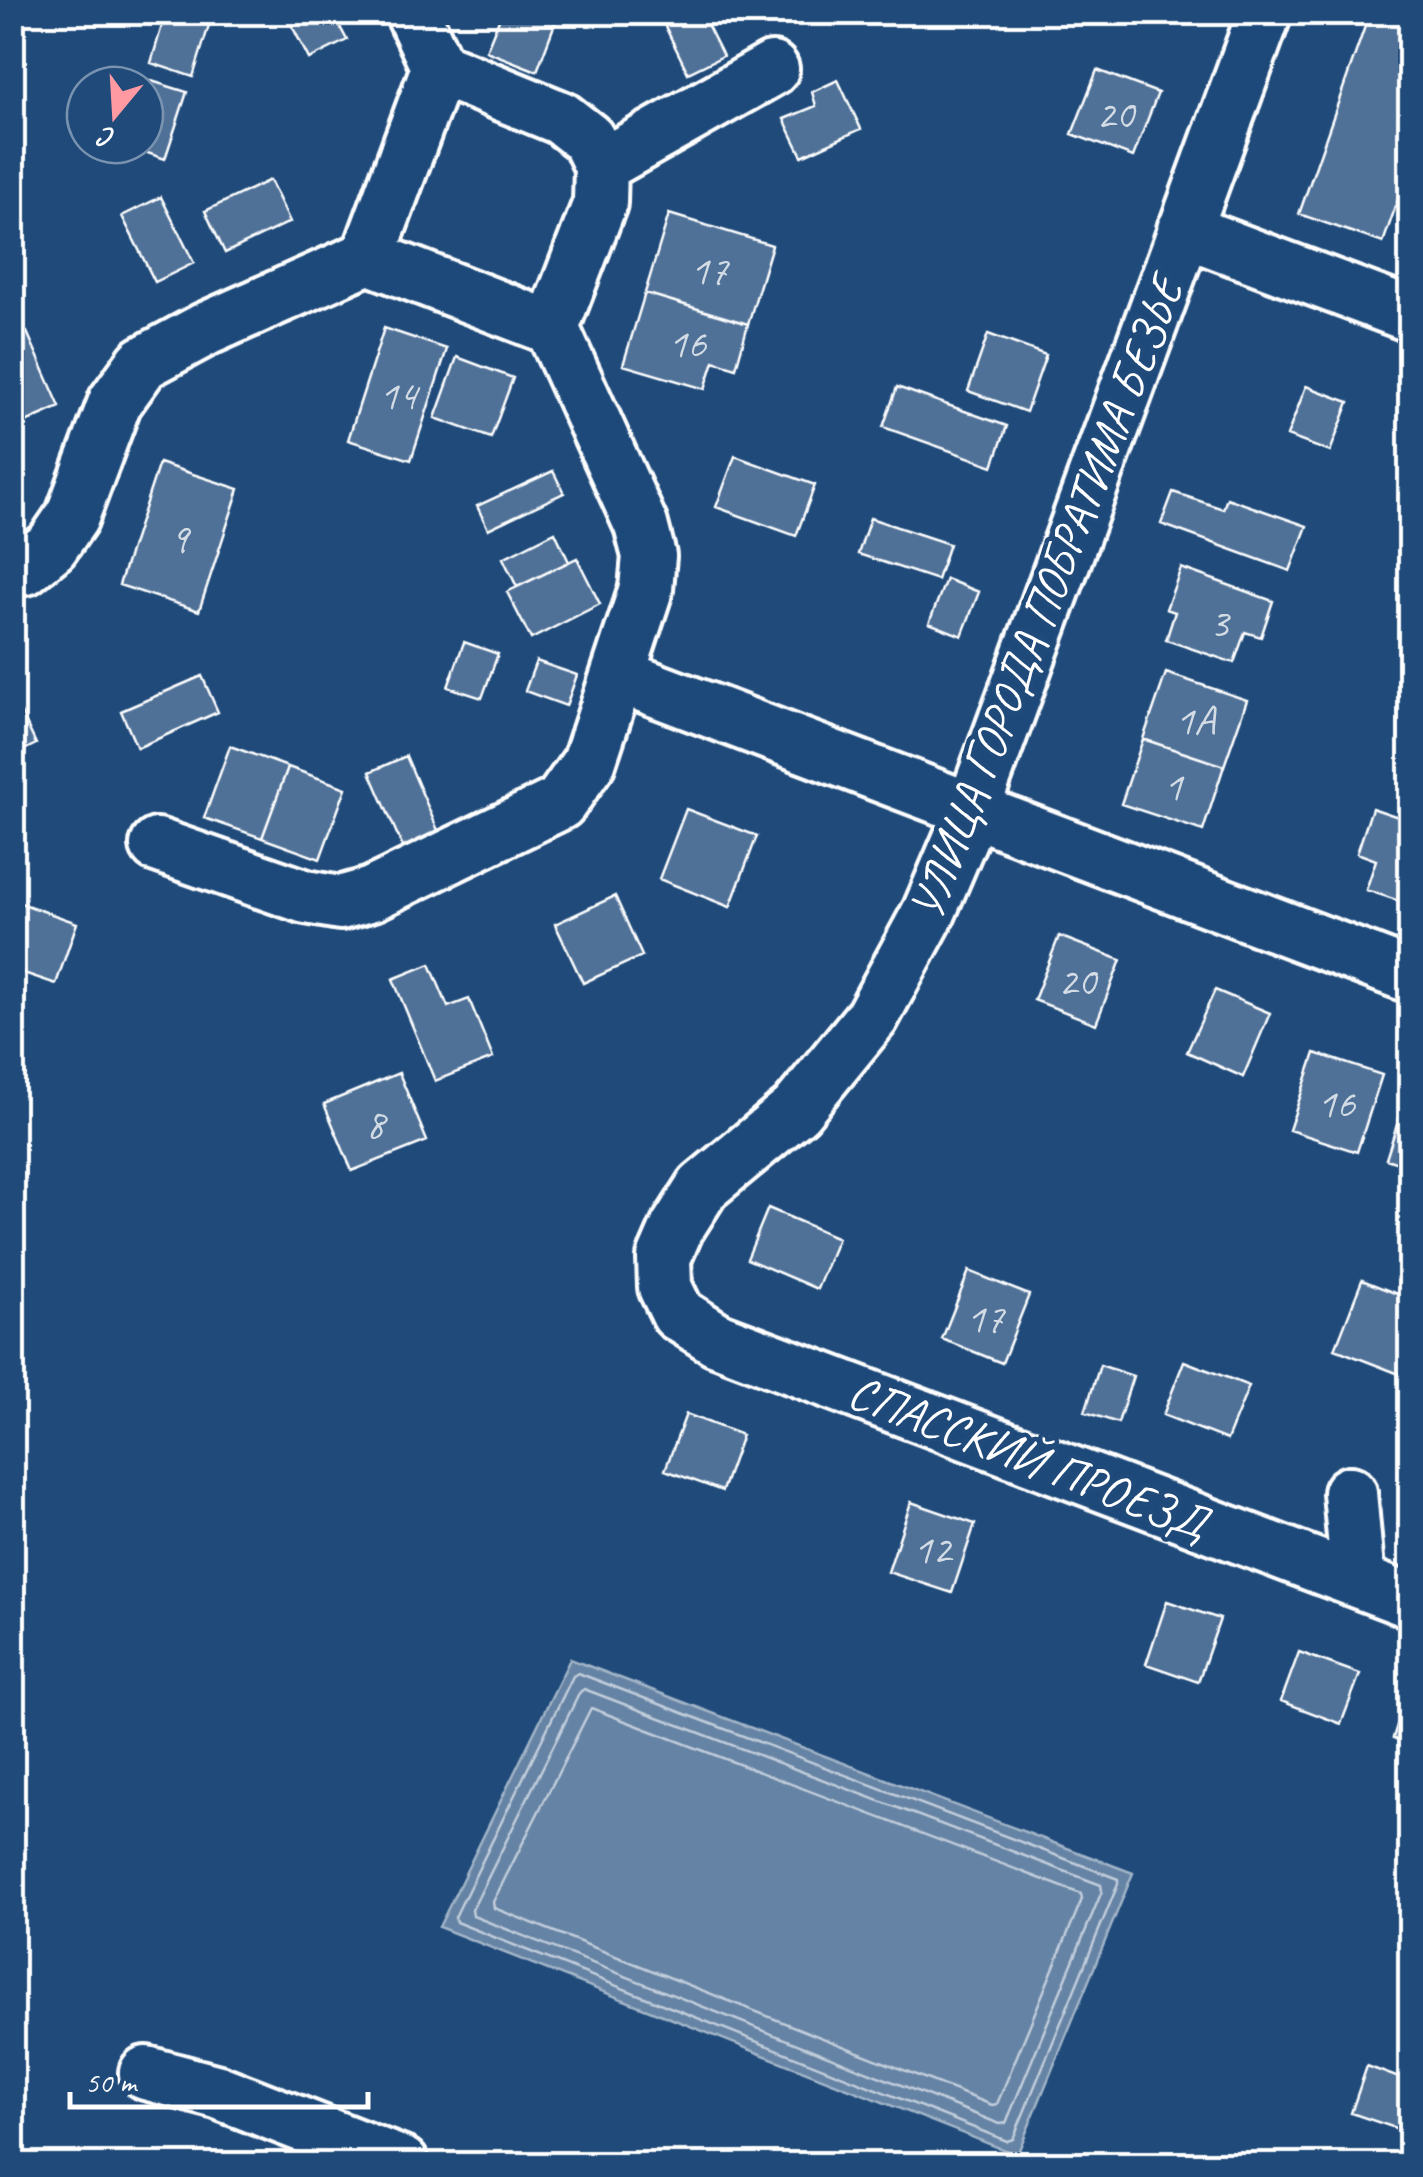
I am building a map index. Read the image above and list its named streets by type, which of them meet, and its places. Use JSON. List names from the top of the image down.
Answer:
{
  "streets": {
    "street": ["УЛИЦА ГОРОДА ПОБРАТИМА БЕЗЬЕ", "СПАССКИЙ ПРОЕЗД"]
  },
  "crossings": [
    ["УЛИЦА ГОРОДА ПОБРАТИМА БЕЗЬЕ", "СПАССКИЙ ПРОЕЗД"]
  ],
  "house_numbers": [
    "20",
    "17",
    "16",
    "14",
    "9",
    "3",
    "1А",
    "1",
    "20",
    "16",
    "8",
    "17",
    "12"
  ],
  "scale_bar": "50 m",
  "north": "bottom"
}
